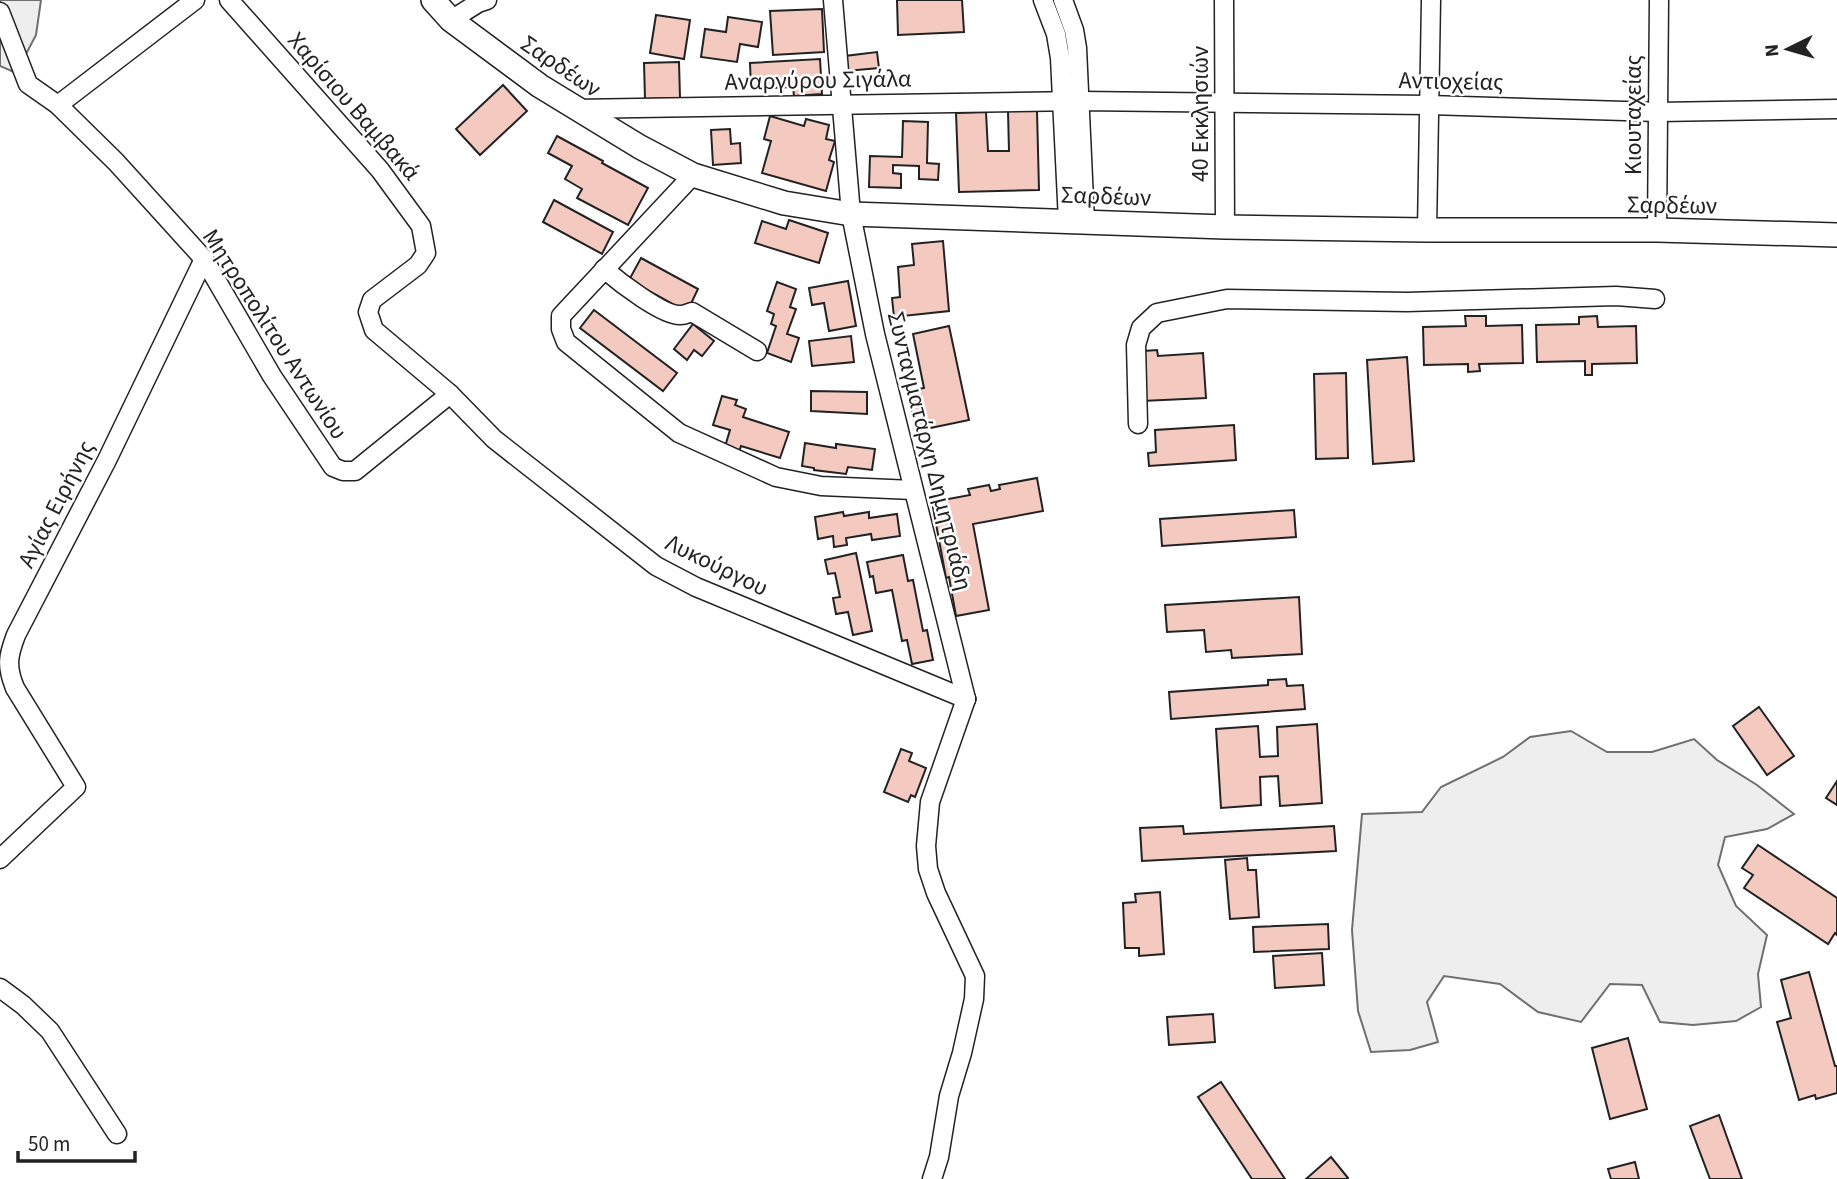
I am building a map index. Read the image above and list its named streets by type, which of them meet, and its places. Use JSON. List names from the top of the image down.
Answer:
{
  "streets": {
    "main road": ["Σαρδέων"],
    "street": [
      "Αναργύρου Σιγάλα",
      "Αντιοχείας",
      "Χαρίσιου Βαμβακά",
      "40 Εκκλησιών",
      "Κιουταχείας",
      "Μητροπολίτου Αντωνίου",
      "Συνταγματάρχη Δημητριάδη",
      "Αγίας Ειρήνης",
      "Λυκούργου"
    ]
  },
  "crossings": [
    ["Σαρδέων", "Αναργύρου Σιγάλα"],
    ["Σαρδέων", "40 Εκκλησιών"],
    ["Σαρδέων", "Κιουταχείας"],
    ["Σαρδέων", "Συνταγματάρχη Δημητριάδη"],
    ["Αναργύρου Σιγάλα", "Αντιοχείας"],
    ["Αναργύρου Σιγάλα", "Συνταγματάρχη Δημητριάδη"],
    ["Αντιοχείας", "40 Εκκλησιών"],
    ["Αντιοχείας", "Κιουταχείας"],
    ["Χαρίσιου Βαμβακά", "Λυκούργου"],
    ["Μητροπολίτου Αντωνίου", "Αγίας Ειρήνης"],
    ["Μητροπολίτου Αντωνίου", "Λυκούργου"],
    ["Συνταγματάρχη Δημητριάδη", "Λυκούργου"]
  ],
  "scale_bar": "50 m",
  "north": "left"
}
